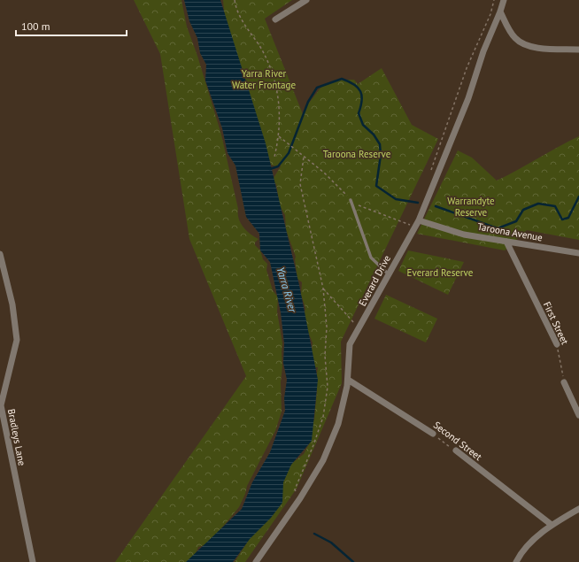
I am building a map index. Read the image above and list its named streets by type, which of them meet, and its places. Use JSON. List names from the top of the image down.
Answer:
{
  "streets": {
    "street": [
      "Taroona Avenue",
      "Everard Drive",
      "First Street",
      "Bradleys Lane",
      "Second Street"
    ]
  },
  "crossings": [
    ["Taroona Avenue", "Everard Drive"],
    ["Taroona Avenue", "First Street"],
    ["Everard Drive", "Second Street"]
  ],
  "water": ["Yarra River"],
  "parks": [
    "Yarra River Water Frontage",
    "Taroona Reserve",
    "Warrandyte Reserve",
    "Everard Reserve"
  ],
  "scale_bar": "100 m"
}
